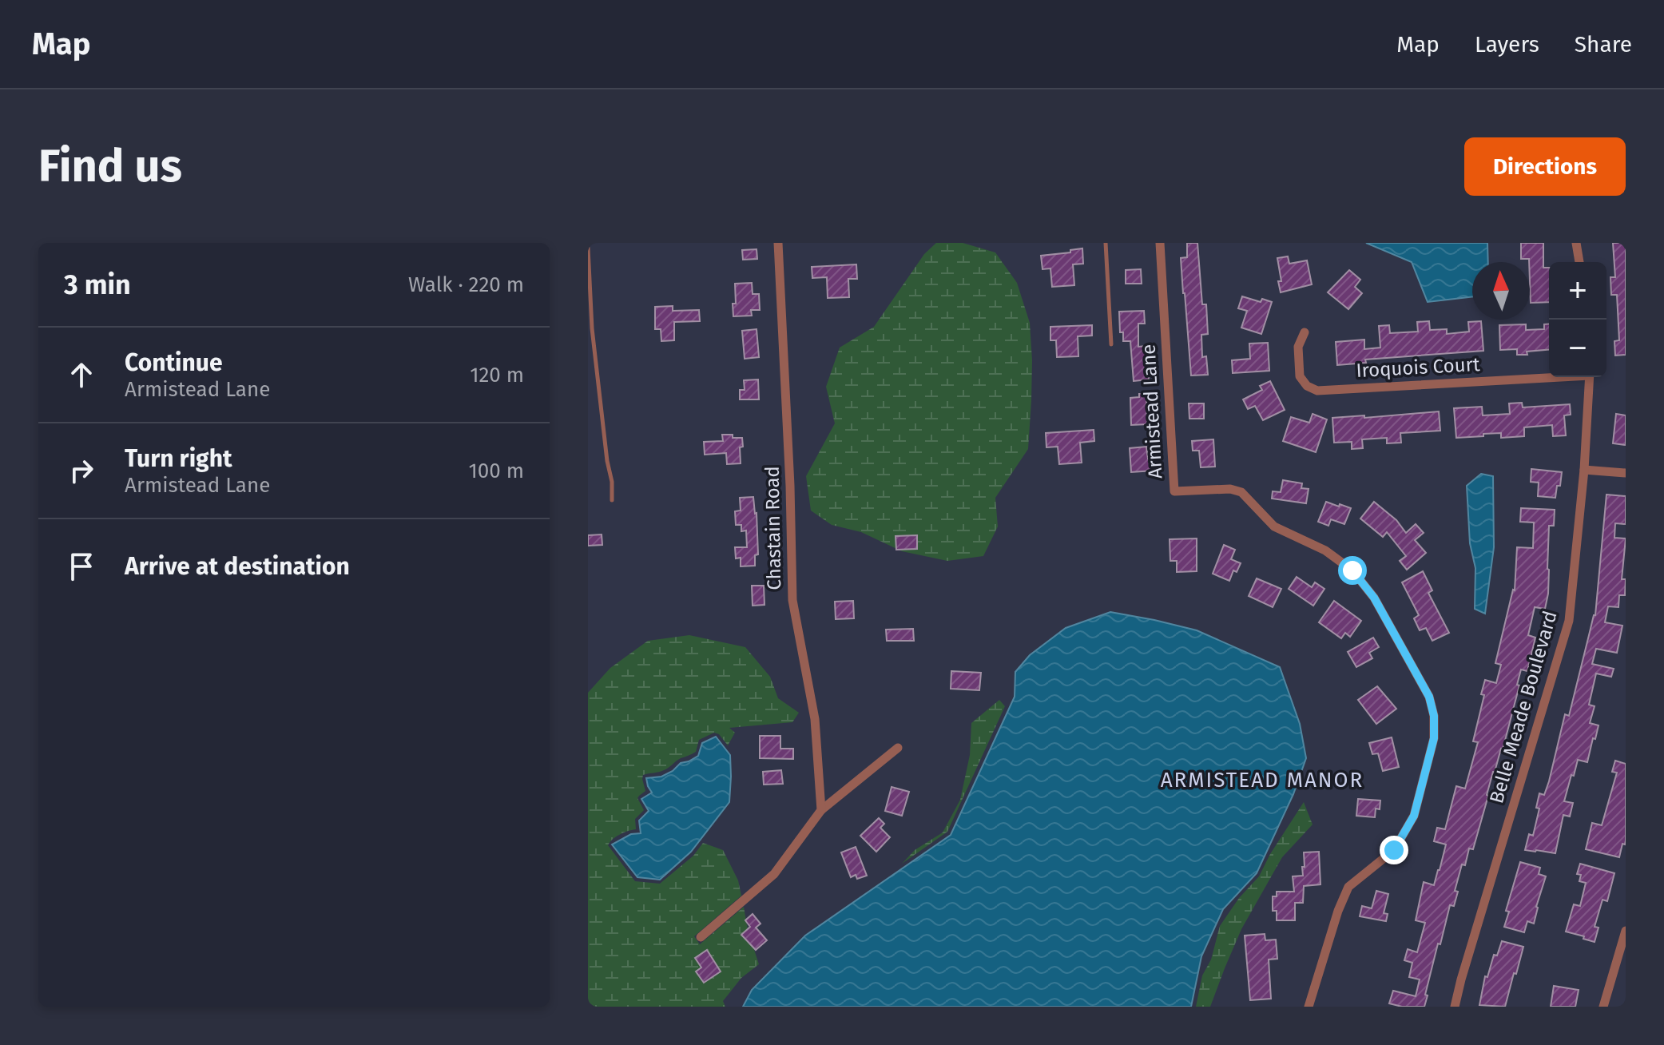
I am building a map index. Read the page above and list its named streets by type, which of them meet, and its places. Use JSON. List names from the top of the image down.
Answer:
{
  "streets": {
    "street": [
      "Iroquois Court",
      "Armistead Lane",
      "Chastain Road",
      "Belle Meade Boulevard"
    ]
  },
  "districts": ["ARMISTEAD MANOR"],
  "north": "top",
  "page": {
    "header": "Map",
    "nav": ["Map", "Layers", "Share"],
    "buttons": "Directions",
    "title": "Find us",
    "heading": ["3 min", "Walk · 220 m"],
    "map_buttons": ["+", "−"],
    "list": [
      ["Continue", "Armistead Lane", "120 m"],
      ["Turn right", "Armistead Lane", "100 m"],
      "Arrive at destination"
    ]
  }
}
